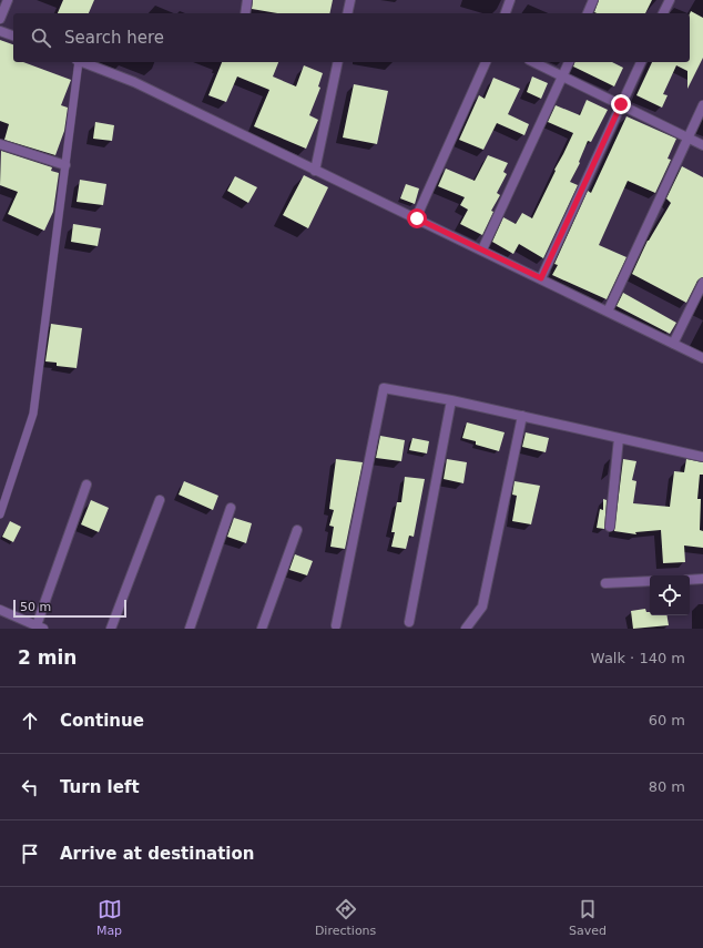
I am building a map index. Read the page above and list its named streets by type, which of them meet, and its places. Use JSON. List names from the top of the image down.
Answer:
{
  "scale_bar": "50 m",
  "page": {
    "search": "Search here",
    "scale": "50 m",
    "heading": ["2 min", "Walk · 140 m"],
    "list": [
      ["Continue", "60 m"],
      ["Turn left", "80 m"],
      "Arrive at destination"
    ],
    "nav": ["Map", "Directions", "Saved"]
  }
}
